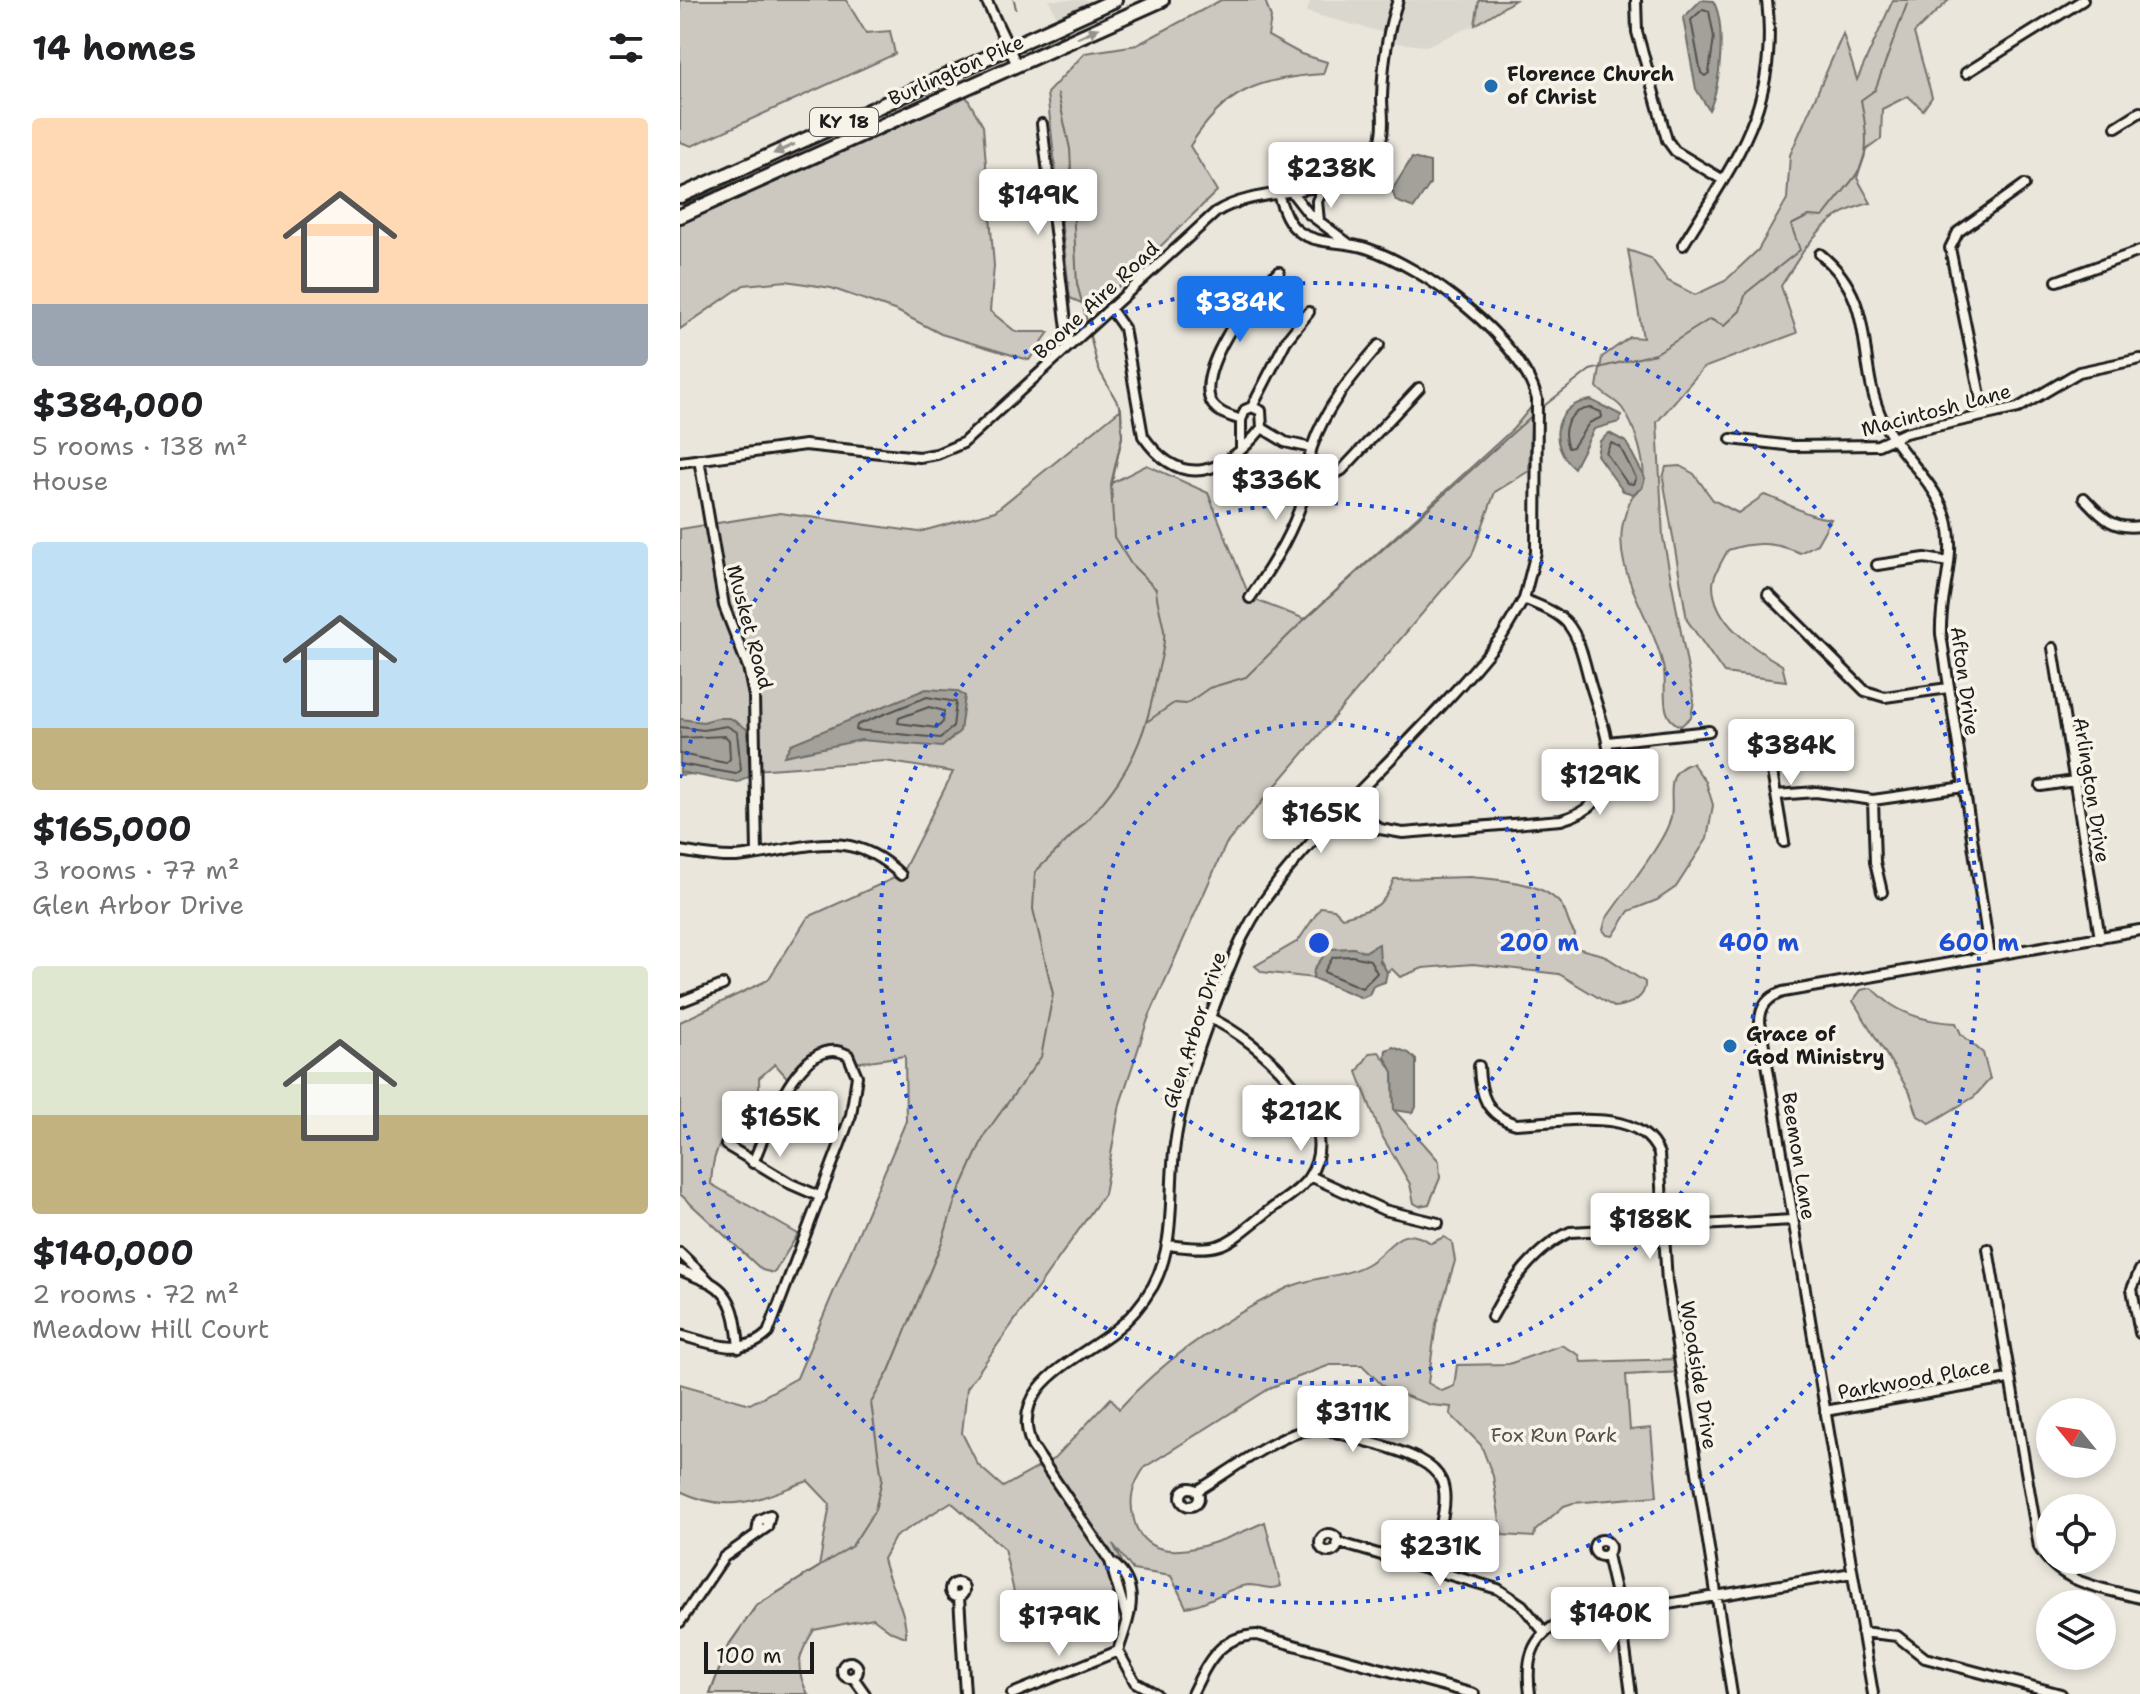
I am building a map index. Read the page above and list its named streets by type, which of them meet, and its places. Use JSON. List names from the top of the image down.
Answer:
{
  "streets": {
    "main road": ["Burlington Pike", "KY 18"],
    "street": [
      "Boone Aire Road",
      "Macintosh Lane",
      "Musket Road",
      "Afton Drive",
      "Arlington Drive",
      "Glen Arbor Drive",
      "Beemon Lane",
      "Woodside Drive",
      "Parkwood Place"
    ]
  },
  "crossings": [
    ["Boone Aire Road", "Musket Road"],
    ["Boone Aire Road", "Glen Arbor Drive"],
    ["Macintosh Lane", "Afton Drive"],
    ["Afton Drive", "Beemon Lane"],
    ["Arlington Drive", "Beemon Lane"],
    ["Beemon Lane", "Parkwood Place"]
  ],
  "parks": ["Fox Run Park"],
  "places": ["Florence Church of Christ", "Grace of God Ministry"],
  "scale_bar": "100 m",
  "north": "top left",
  "page": {
    "heading": "14 homes",
    "list": [
      {
        "name": "$384,000",
        "note": "5 rooms · 138 m² · House"
      },
      {
        "name": "$165,000",
        "note": "3 rooms · 77 m² · Glen Arbor Drive"
      },
      {
        "name": "$140,000",
        "note": "2 rooms · 72 m² · Meadow Hill Court"
      }
    ],
    "price": [
      "$238K",
      "$149K",
      "$384K",
      "$336K",
      "$384K",
      "$129K",
      "$165K",
      "$212K",
      "$165K",
      "$188K",
      "$311K",
      "$231K",
      "$140K",
      "$179K"
    ],
    "scale": "100 m"
  },
  "rings": ["200 m", "400 m", "600 m"]
}
